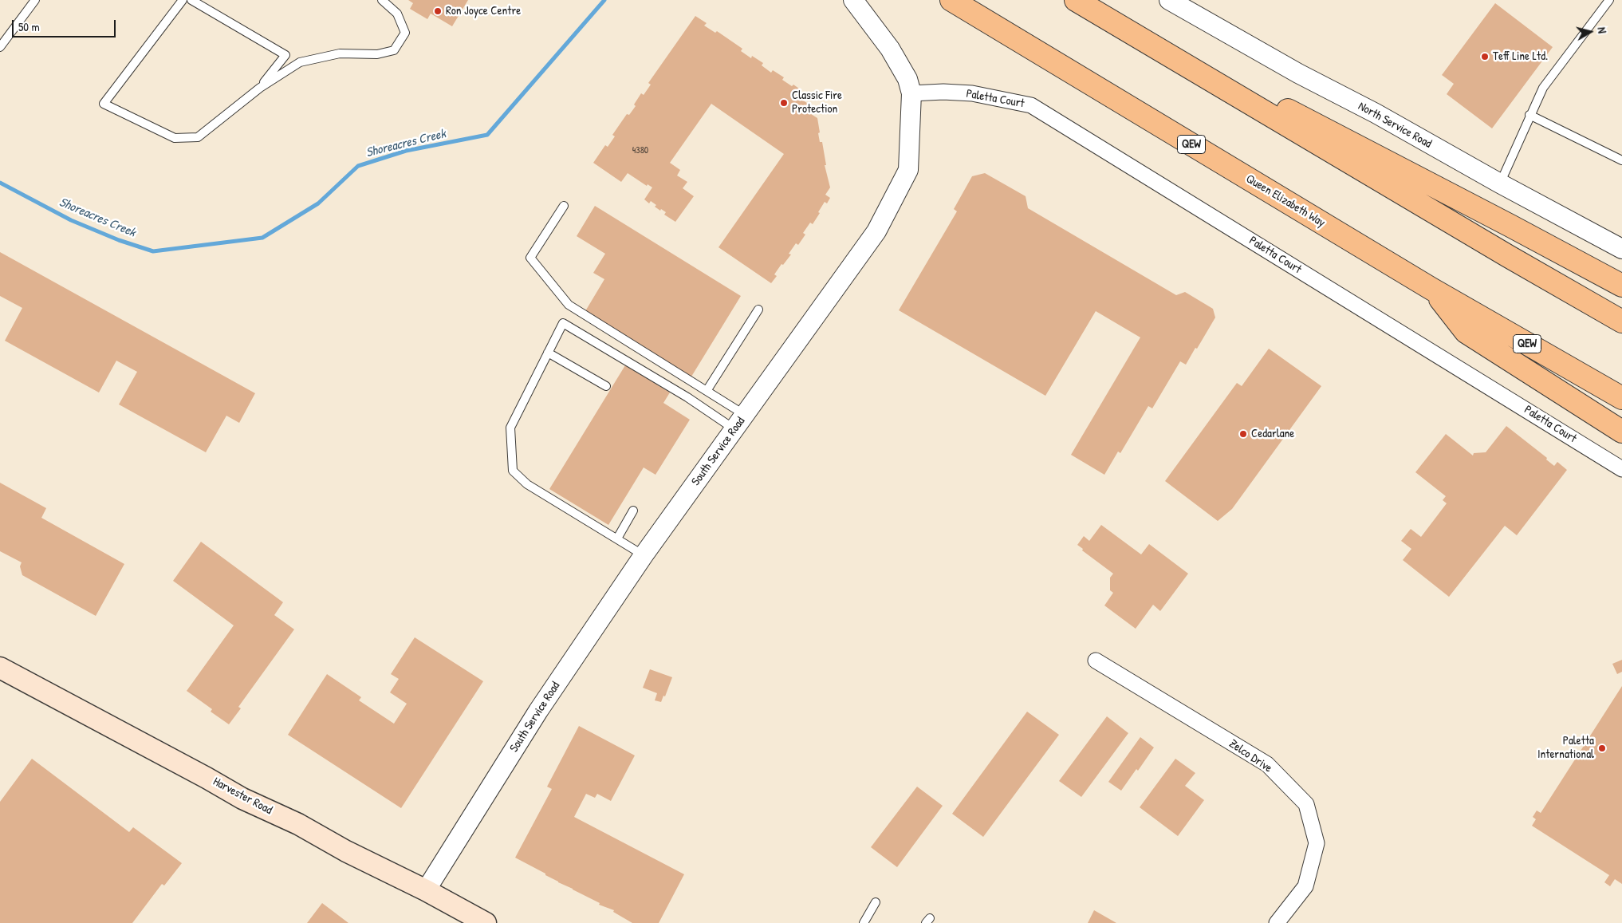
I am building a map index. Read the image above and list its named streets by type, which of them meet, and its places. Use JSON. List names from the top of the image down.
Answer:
{
  "streets": {
    "highway": ["QEW", "Queen Elizabeth Way"],
    "main road": ["Harvester Road"],
    "street": [
      "Paletta Court",
      "North Service Road",
      "South Service Road",
      "Zelco Drive"
    ]
  },
  "crossings": [
    ["Paletta Court", "South Service Road"],
    ["South Service Road", "Harvester Road"]
  ],
  "water": ["Shoreacres Creek"],
  "places": [
    "Ron Joyce Centre",
    "Teff Line Ltd.",
    "Classic Fire Protection",
    "Cedarlane",
    "Paletta International"
  ],
  "house_numbers": ["4380"],
  "scale_bar": "50 m",
  "north": "right"
}
